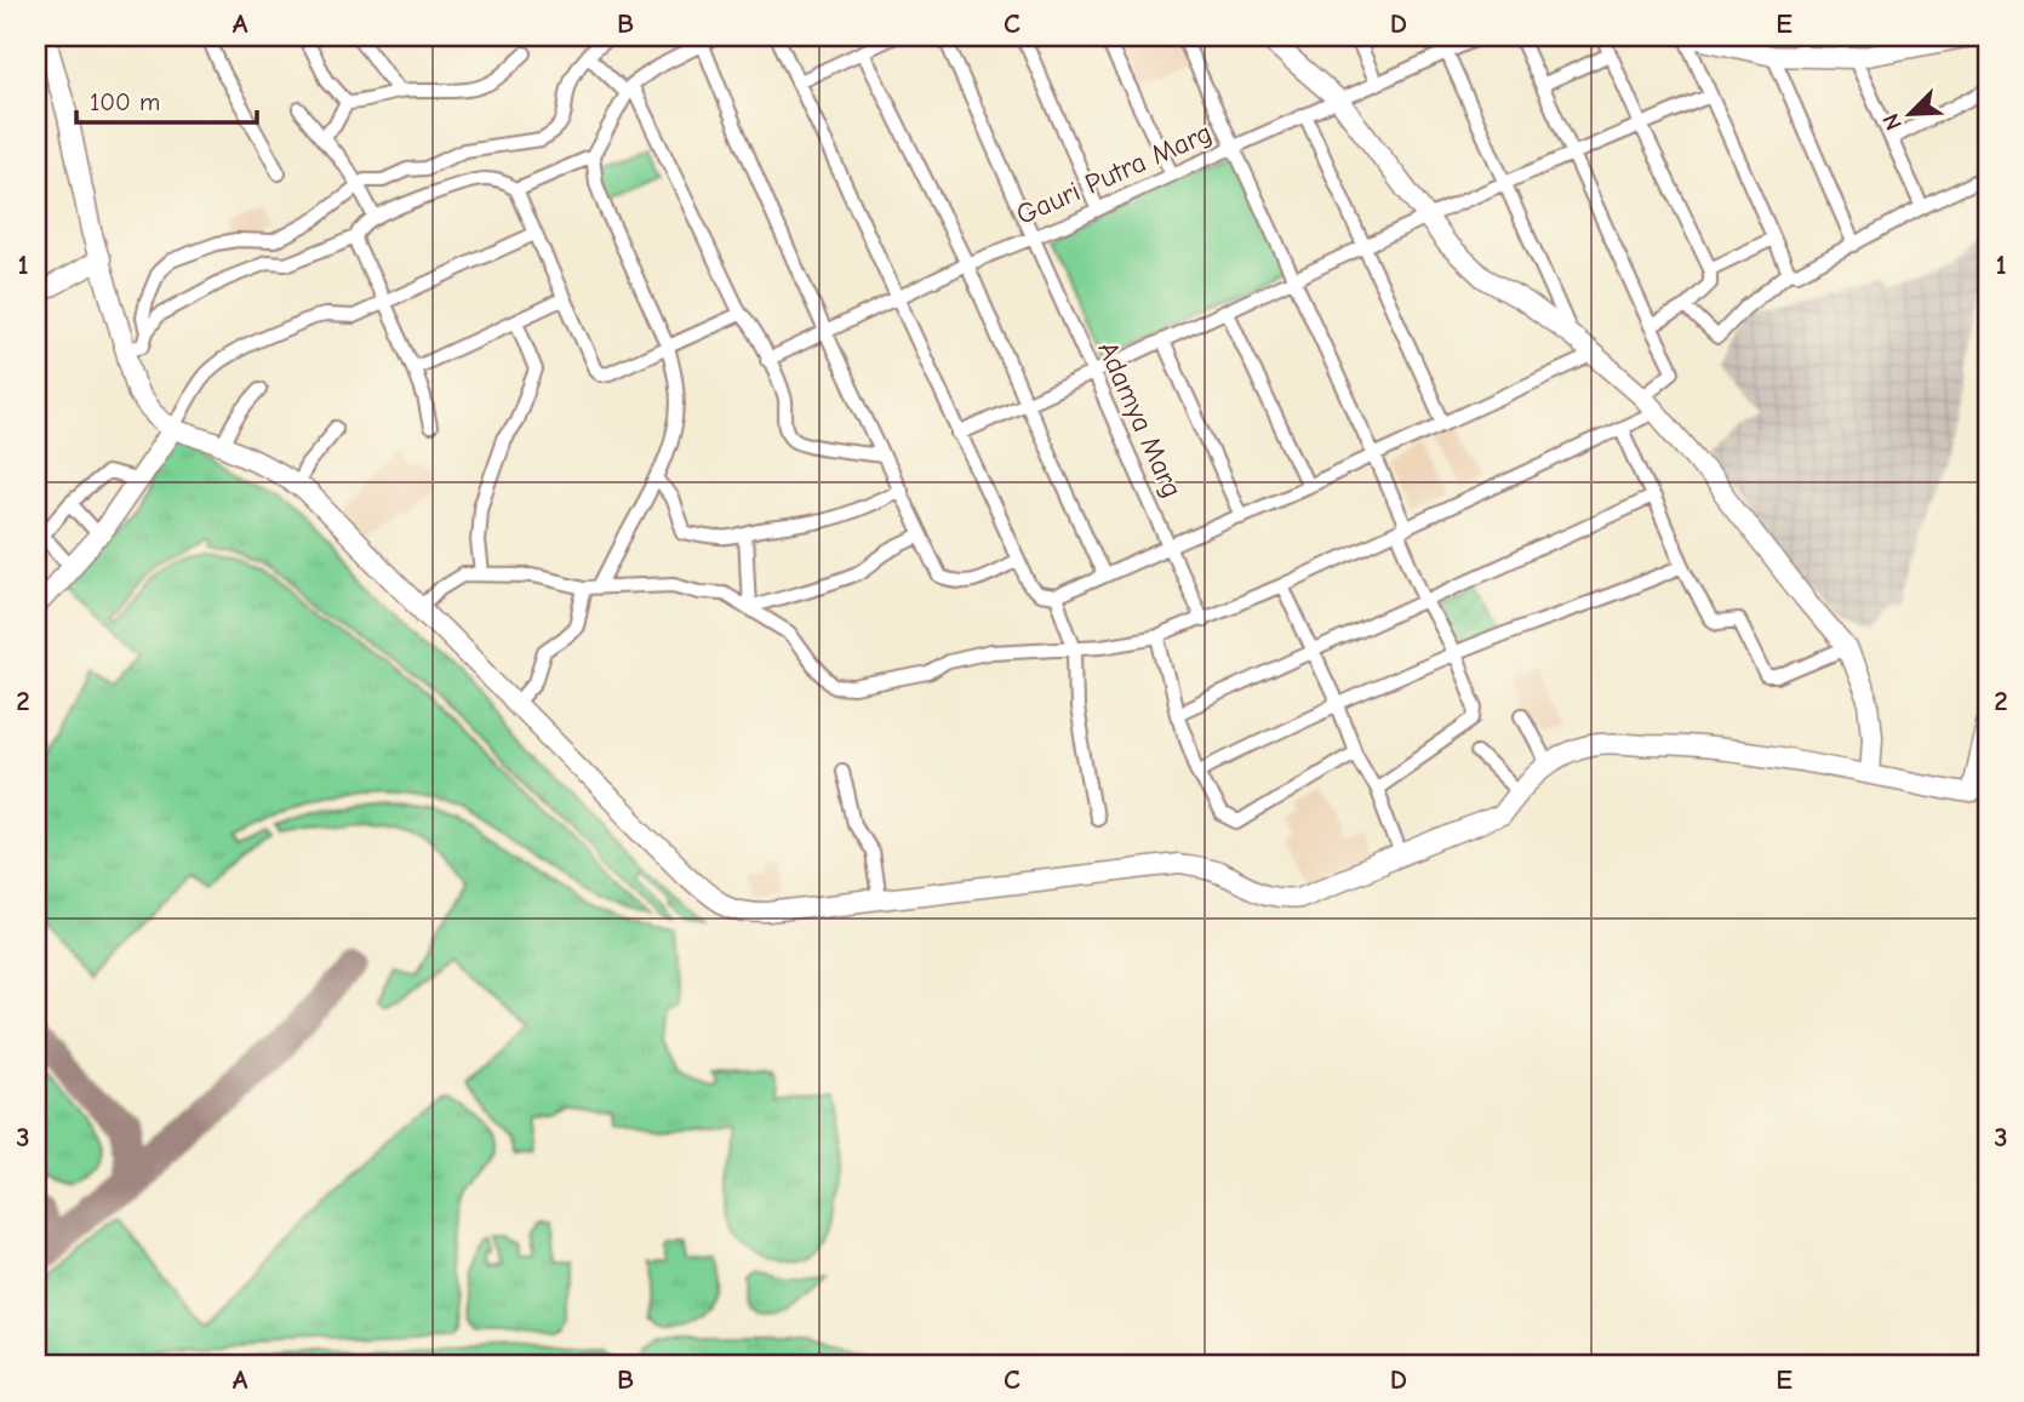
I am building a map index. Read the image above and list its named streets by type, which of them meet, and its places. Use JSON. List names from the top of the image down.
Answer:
{
  "streets": {
    "street": ["Gauri Putra Marg", "Adamya Marg"]
  },
  "crossings": [
    ["Gauri Putra Marg", "Adamya Marg"]
  ],
  "scale_bar": "100 m",
  "north": "bottom left",
  "grid": {
    "columns": [
      "A",
      "B",
      "C",
      "D",
      "E"
    ],
    "rows": ["1", "2", "3"]
  }
}
